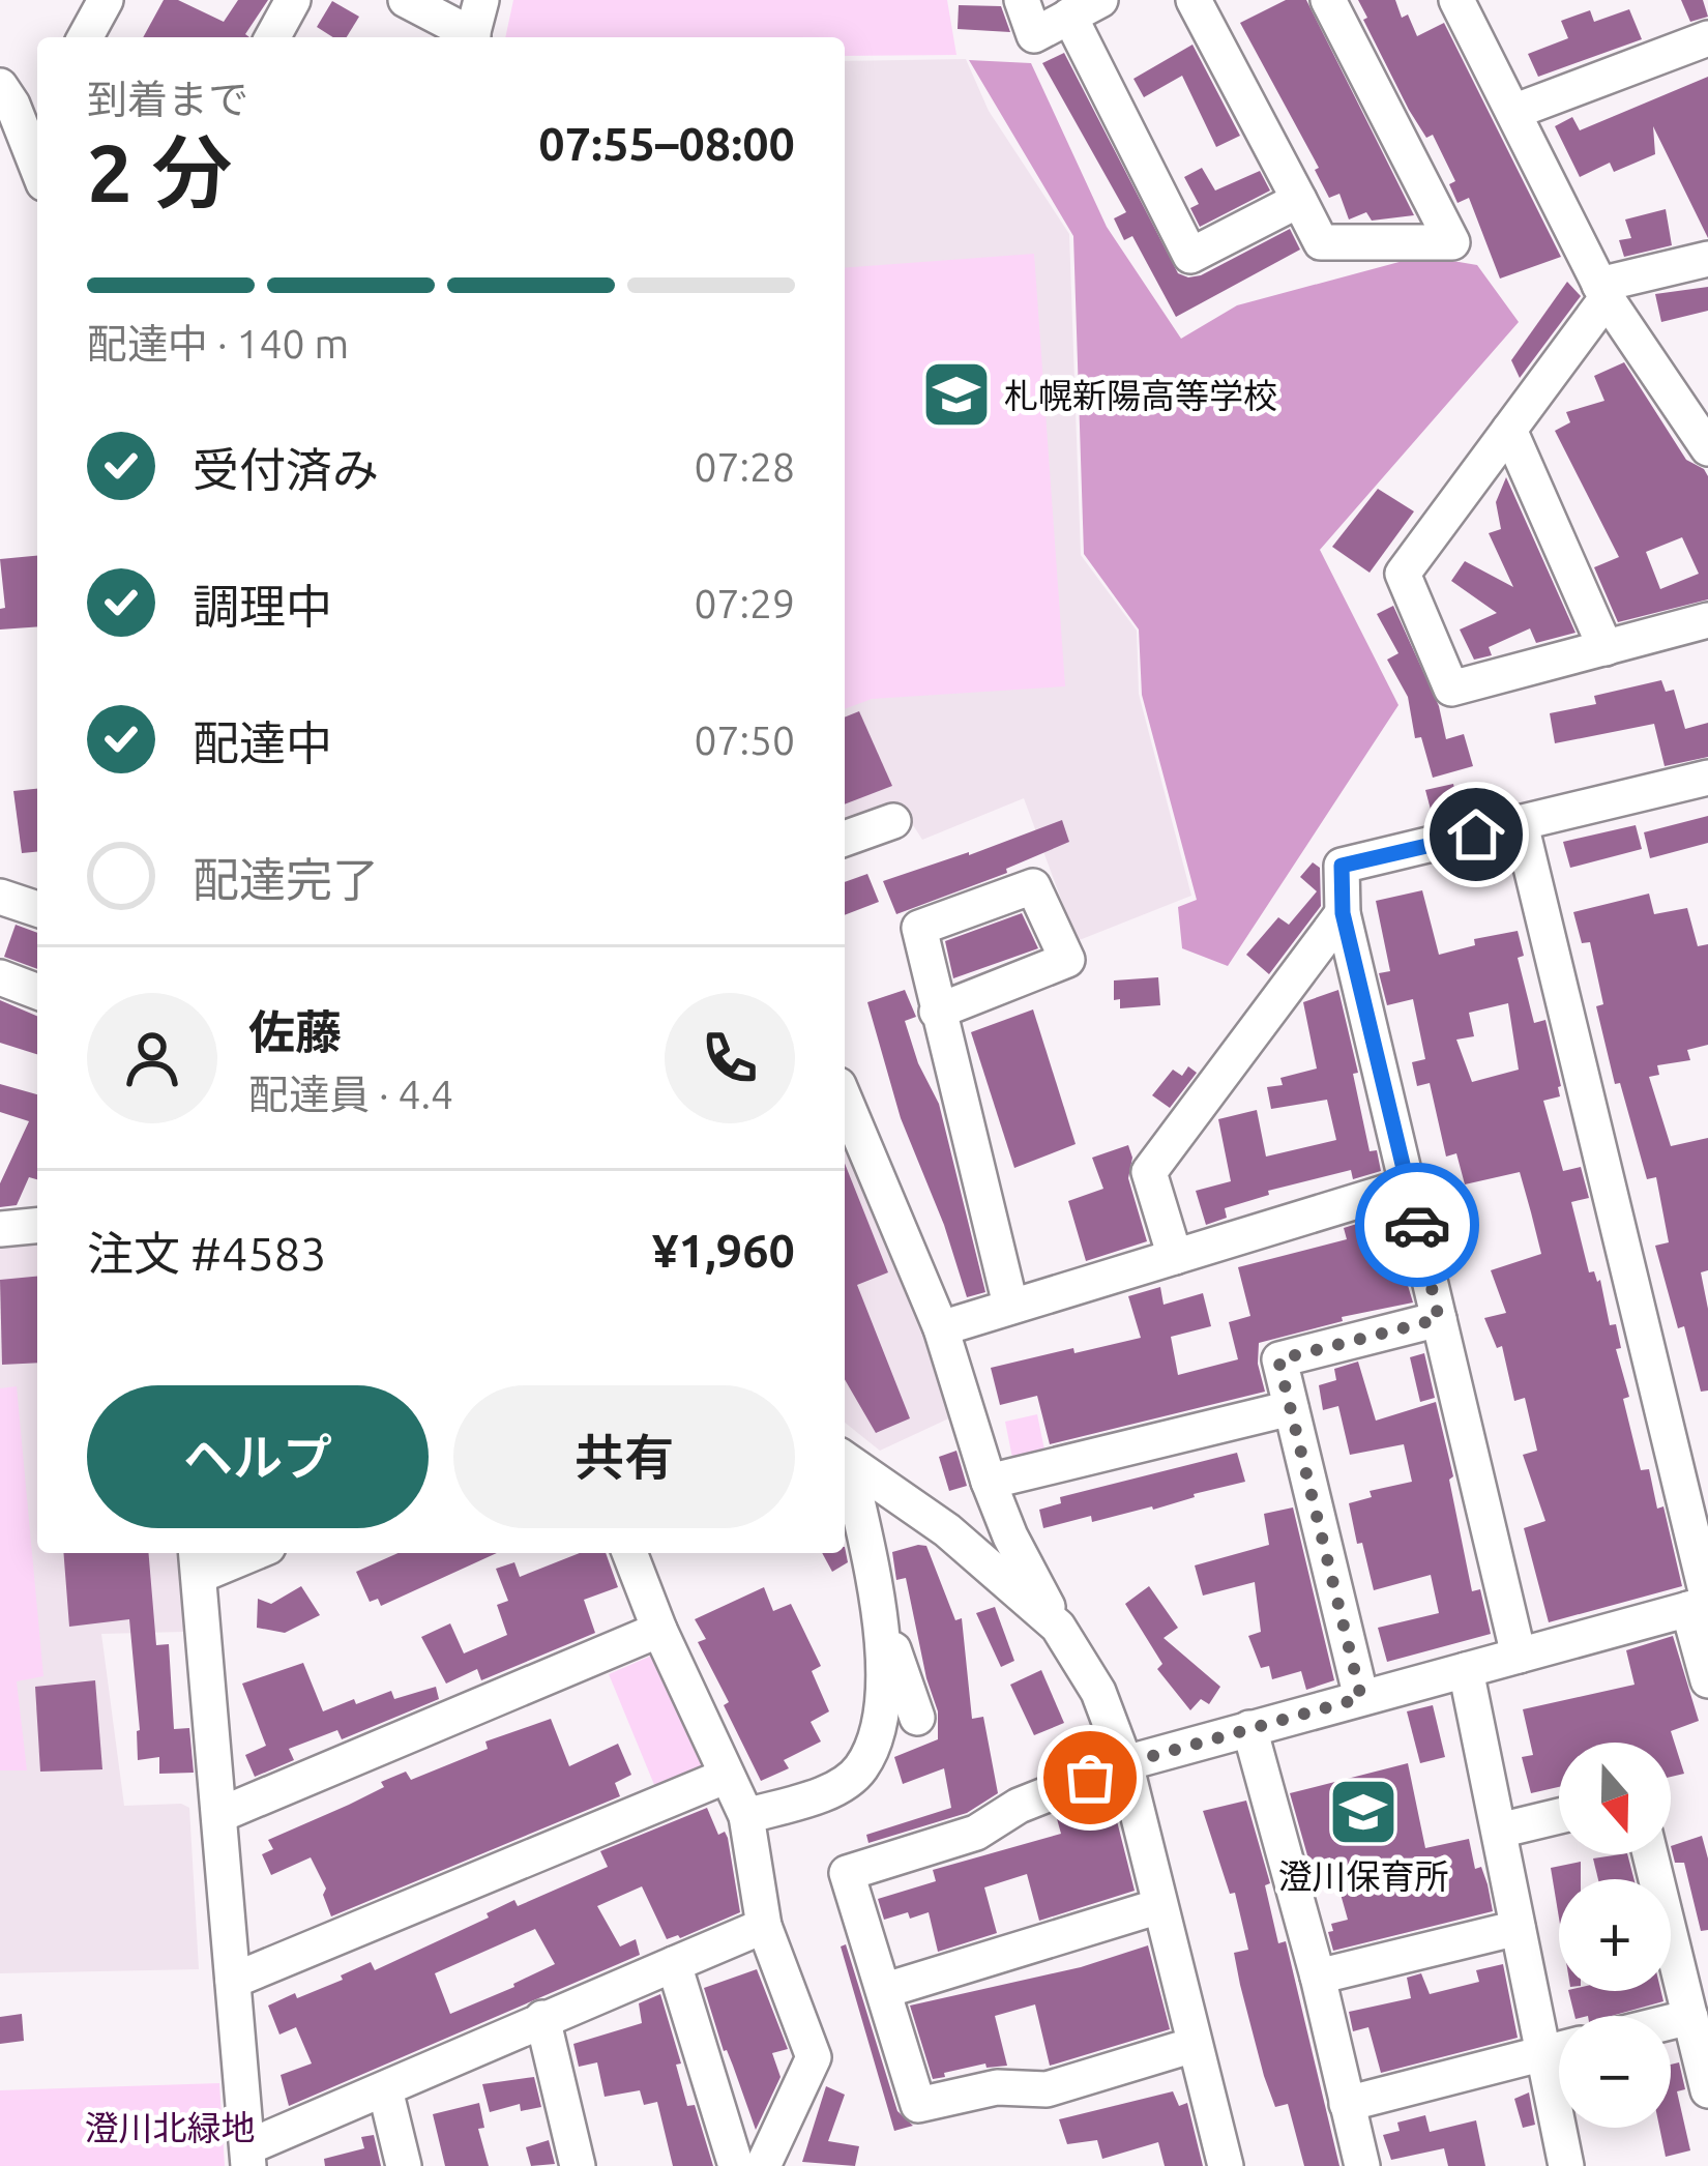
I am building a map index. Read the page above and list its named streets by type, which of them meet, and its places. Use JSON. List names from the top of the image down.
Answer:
{
  "parks": ["澄川北緑地"],
  "places": {
    "school or university": ["札幌新陽高等学校", "澄川保育所"]
  },
  "north": "bottom",
  "page": {
    "heading": ["2 分", "到着まで", "07:55–08:00"],
    "panel": [
      "佐藤",
      "配達員 · 4.4",
      "注文 #4583",
      "¥1,960"
    ],
    "bar": "配達中 · 140 m",
    "list": [
      ["受付済み", "07:28"],
      ["調理中", "07:29"],
      ["配達中", "07:50"],
      "配達完了"
    ],
    "buttons": ["ヘルプ", "共有"],
    "map_buttons": ["+", "−"]
  }
}
